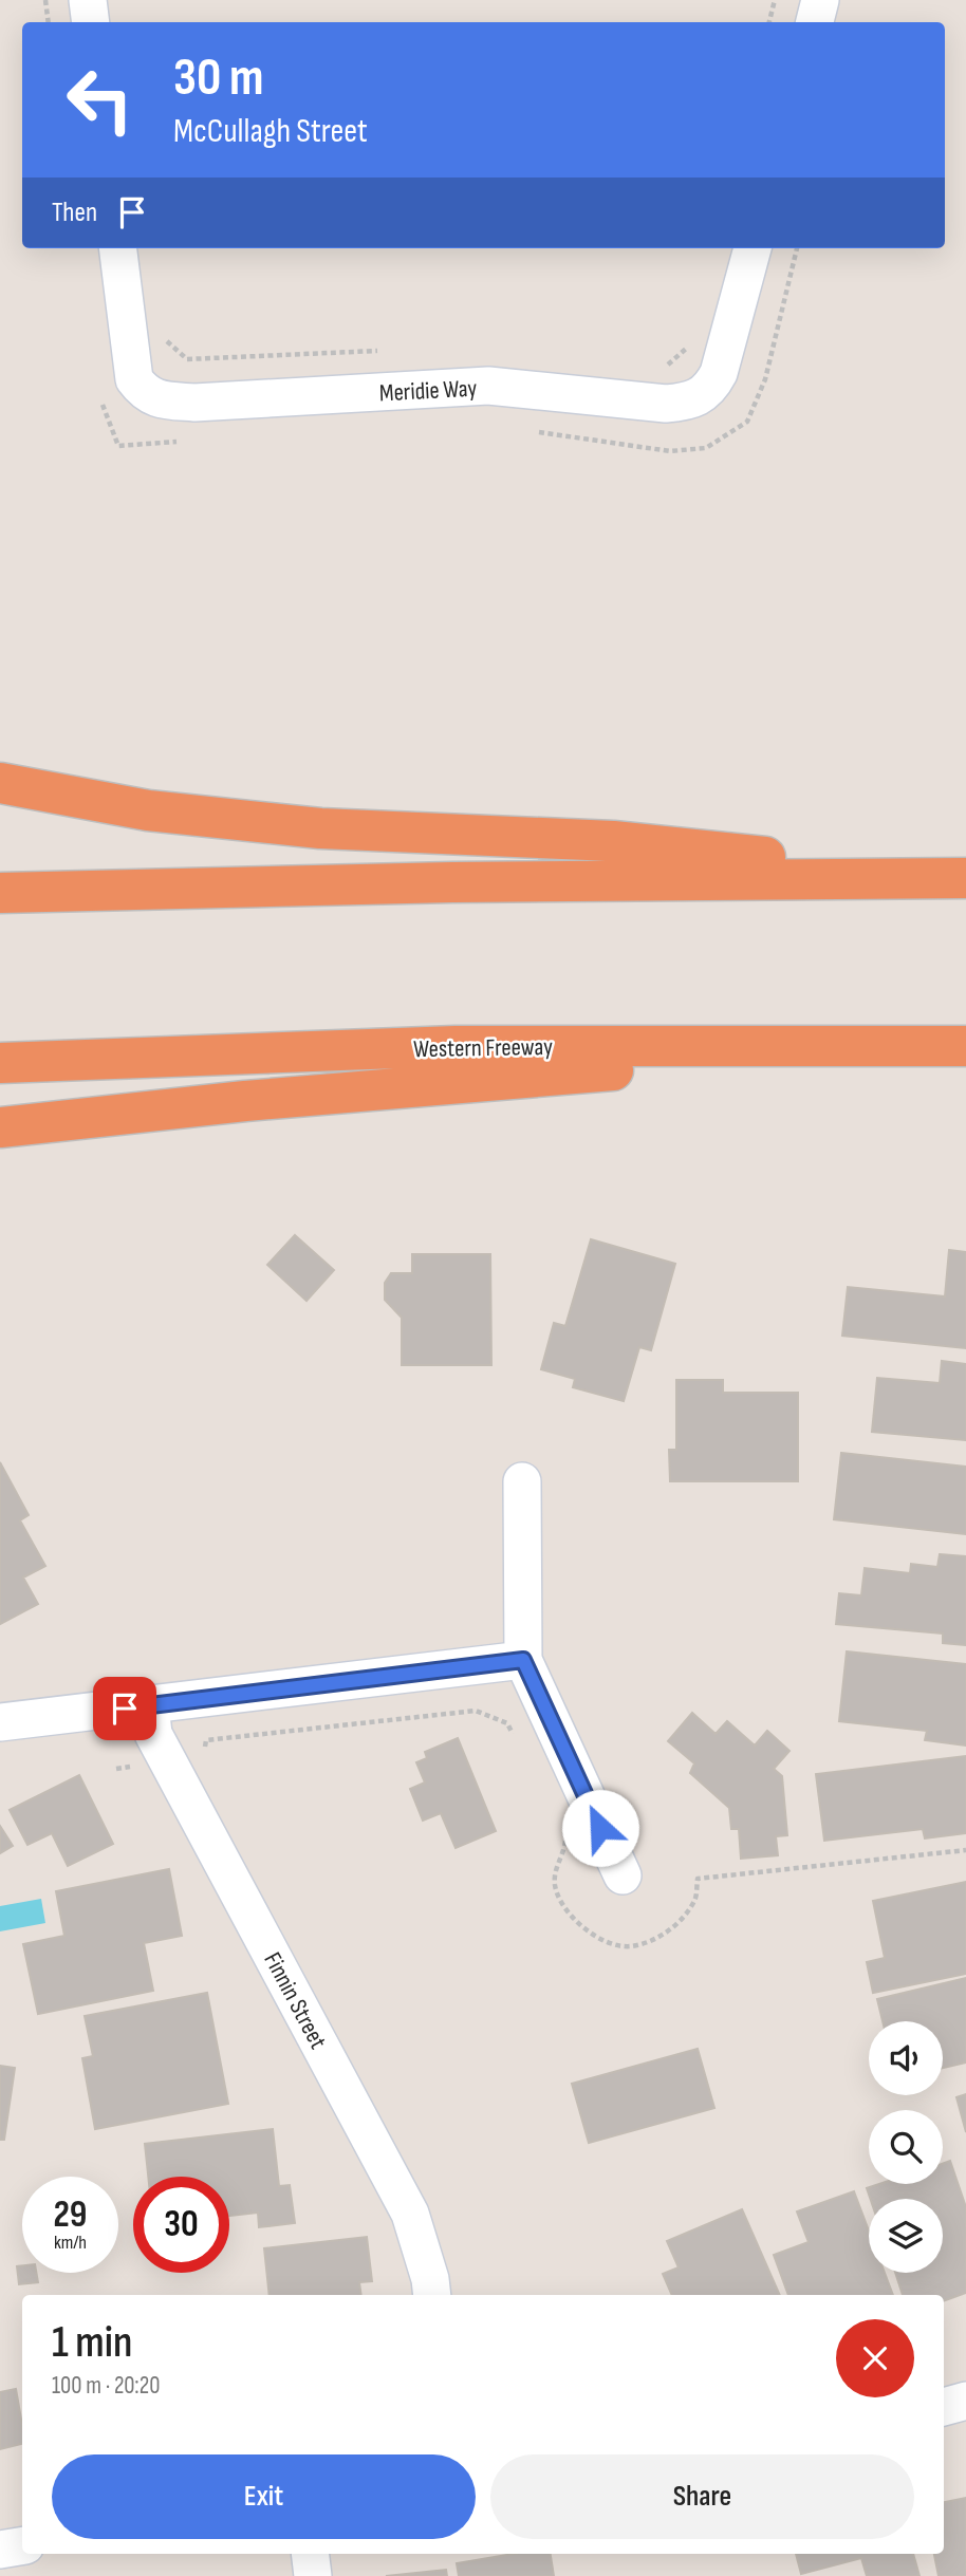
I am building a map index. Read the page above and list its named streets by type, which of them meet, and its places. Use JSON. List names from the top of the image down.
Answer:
{
  "streets": {
    "highway": ["Western Freeway"],
    "street": ["Meridie Way", "Finnin Street"]
  },
  "page": {
    "turn": ["30 m", "McCullagh Street"],
    "then": "Then",
    "speed": "29 km/h",
    "limit": "30",
    "heading": ["1 min", "100 m · 20:20"],
    "buttons": ["Exit", "Share"]
  }
}
